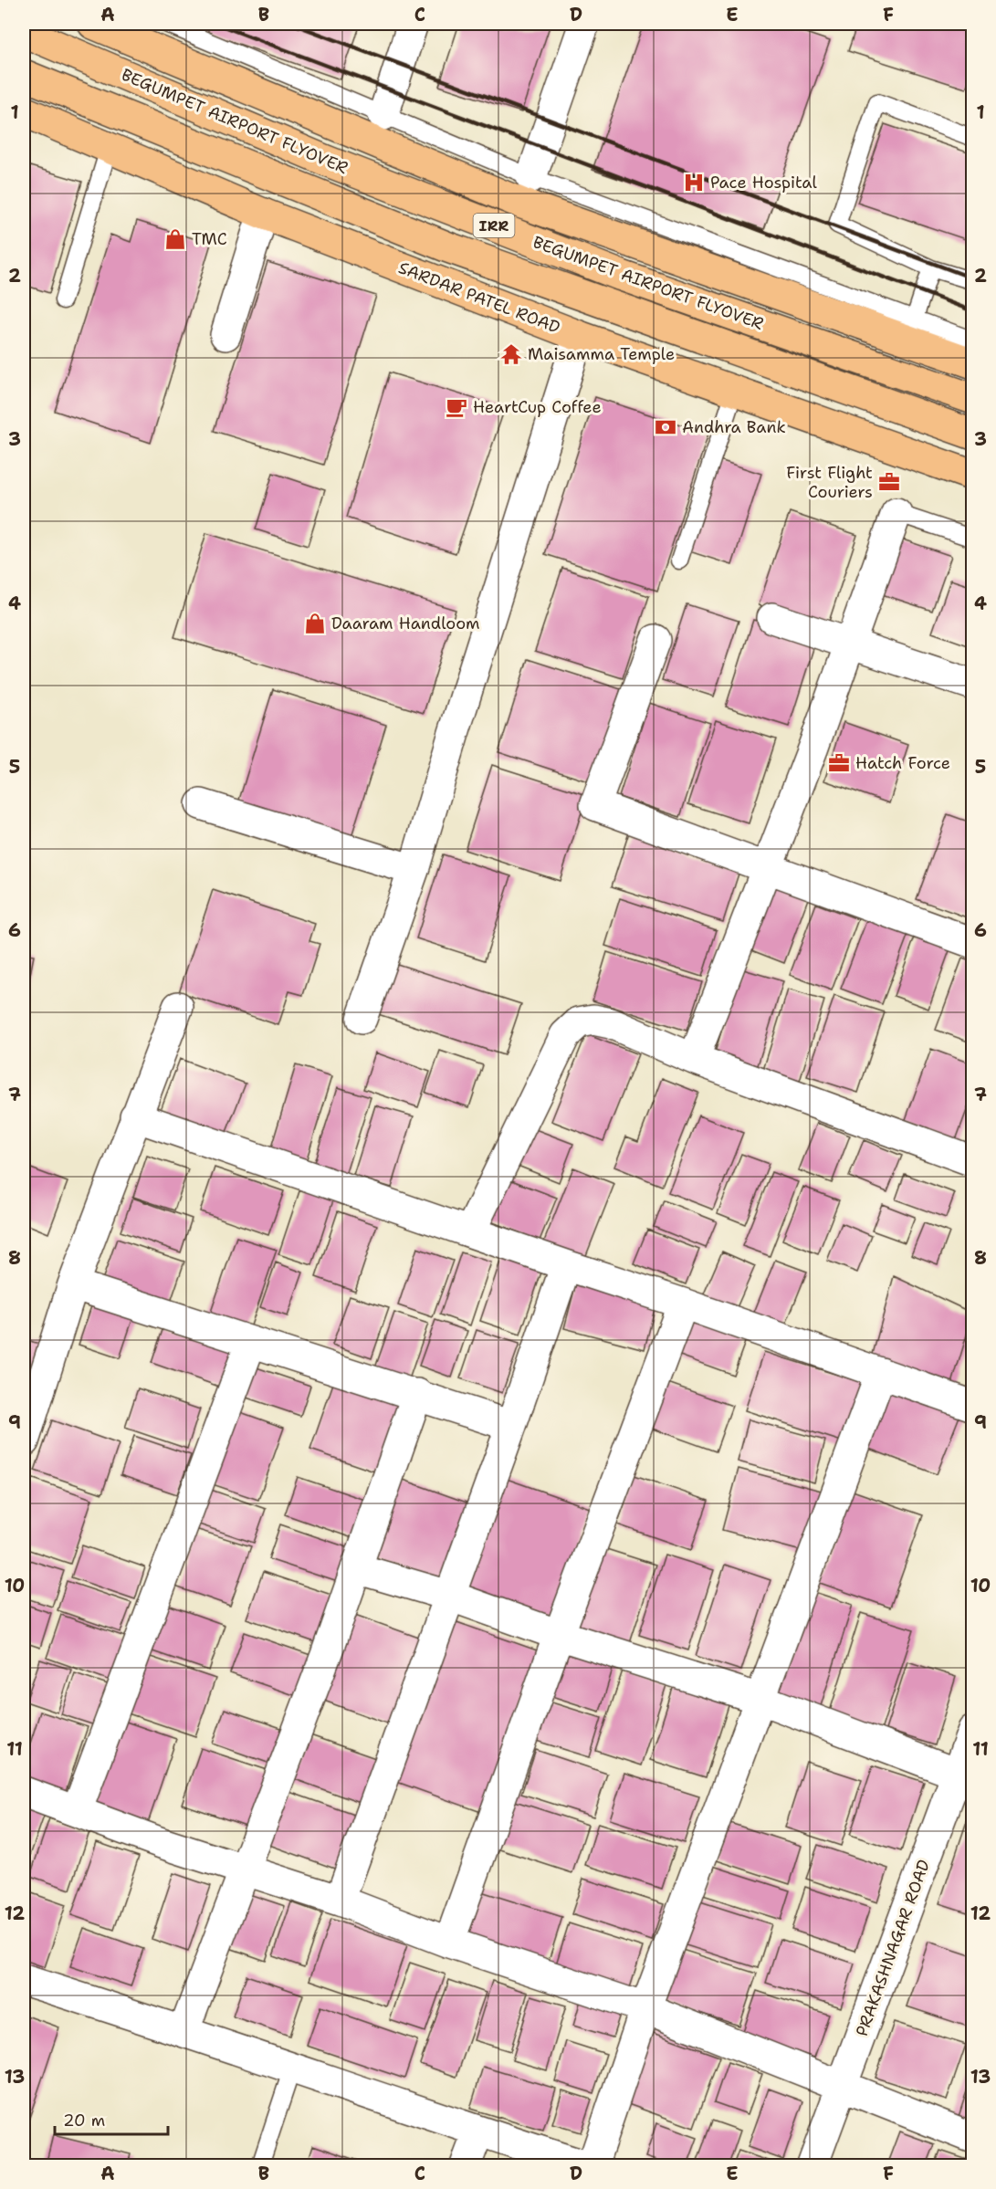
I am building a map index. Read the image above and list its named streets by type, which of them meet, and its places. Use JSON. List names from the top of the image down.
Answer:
{
  "streets": {
    "main road": ["BEGUMPET AIRPORT FLYOVER", "IRR", "SARDAR PATEL ROAD"],
    "street": ["PRAKASHNAGAR ROAD"]
  },
  "places": {
    "hospital": ["Pace Hospital"],
    "shop": ["TMC", "Daaram Handloom"],
    "temple": ["Maisamma Temple"],
    "cafe": ["HeartCup Coffee"],
    "bank": ["Andhra Bank"],
    "office": ["First Flight Couriers", "Hatch Force"]
  },
  "scale_bar": "20 m",
  "grid": {
    "columns": [
      "A",
      "B",
      "C",
      "D",
      "E",
      "F"
    ],
    "rows": [
      "1",
      "2",
      "3",
      "4",
      "5",
      "6",
      "7",
      "8",
      "9",
      "10",
      "11",
      "12",
      "13"
    ]
  }
}
